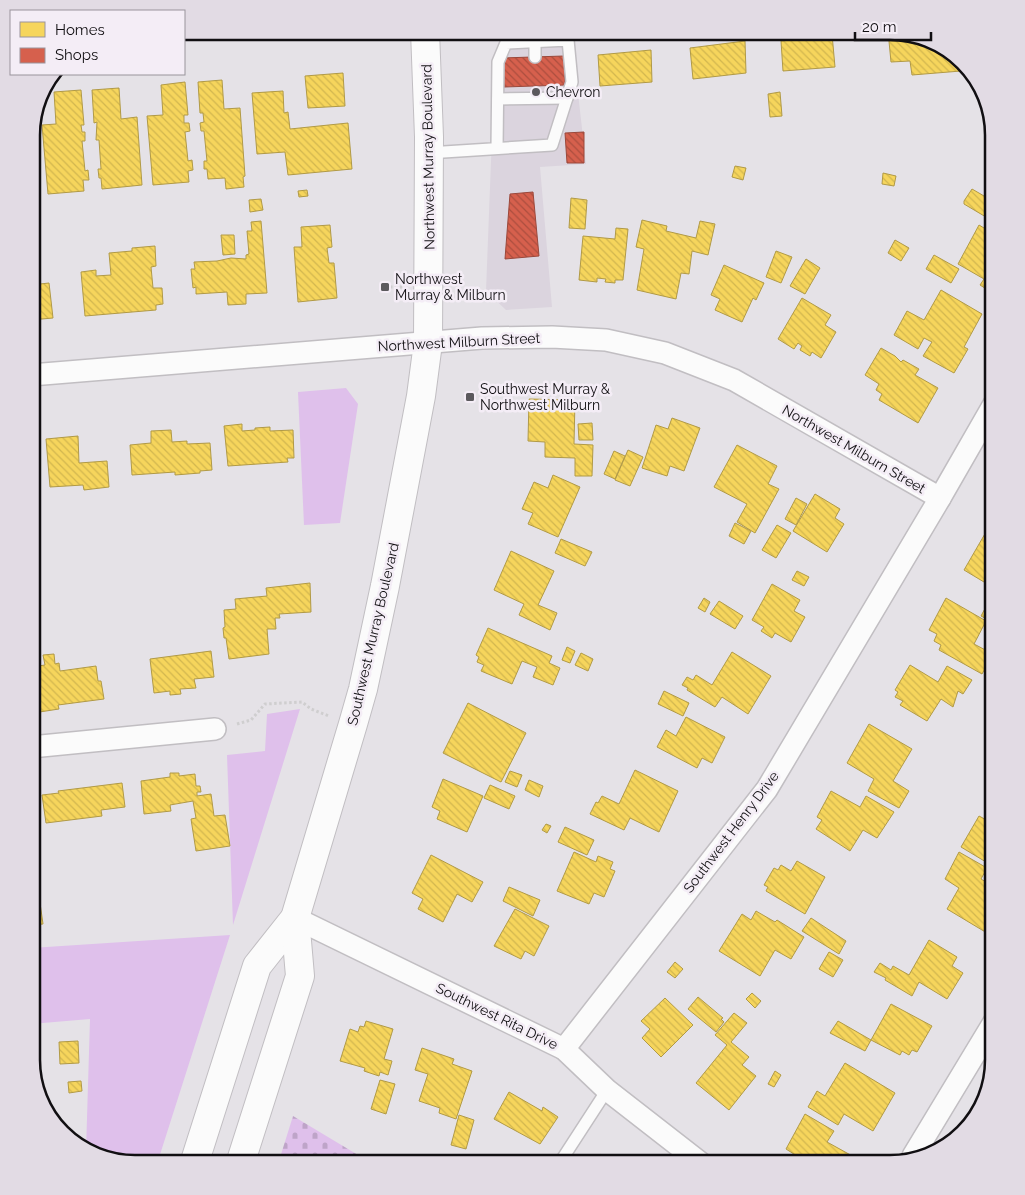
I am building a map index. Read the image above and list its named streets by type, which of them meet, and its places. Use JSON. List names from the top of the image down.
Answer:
{
  "streets": {
    "main road": ["Northwest Murray Boulevard", "Southwest Murray Boulevard"],
    "street": ["Northwest Milburn Street", "Southwest Henry Drive", "Southwest Rita Drive"]
  },
  "crossings": [
    ["Northwest Murray Boulevard", "Northwest Milburn Street"],
    ["Northwest Murray Boulevard", "Southwest Murray Boulevard"],
    ["Northwest Milburn Street", "Southwest Murray Boulevard"],
    ["Northwest Milburn Street", "Southwest Henry Drive"],
    ["Southwest Murray Boulevard", "Southwest Rita Drive"],
    ["Southwest Henry Drive", "Southwest Rita Drive"]
  ],
  "places": {
    "other": ["Chevron"],
    "transit": ["Northwest Murray & Milburn", "Southwest Murray & Northwest Milburn"]
  },
  "legend": ["Homes", "Shops"],
  "scale_bar": "20 m"
}
